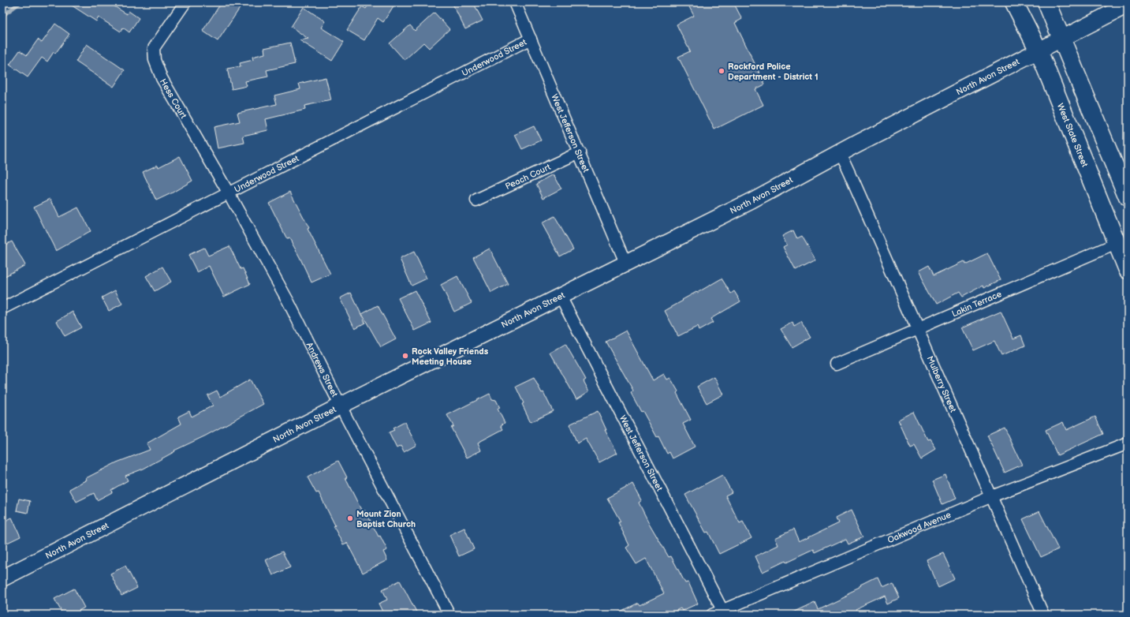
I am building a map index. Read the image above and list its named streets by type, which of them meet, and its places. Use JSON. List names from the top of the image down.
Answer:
{
  "streets": {
    "main road": ["West State Street"],
    "street": [
      "Underwood Street",
      "North Avon Street",
      "Hess Court",
      "West Jefferson Street",
      "Peach Court",
      "Lakin Terrace",
      "Andrews Street",
      "Mulberry Street",
      "Oakwood Avenue"
    ]
  },
  "crossings": [
    ["Underwood Street", "Hess Court"],
    ["Underwood Street", "West Jefferson Street"],
    ["Underwood Street", "Andrews Street"],
    ["North Avon Street", "West Jefferson Street"],
    ["North Avon Street", "West State Street"],
    ["North Avon Street", "Andrews Street"],
    ["North Avon Street", "Mulberry Street"],
    ["Hess Court", "Andrews Street"],
    ["West Jefferson Street", "Peach Court"],
    ["West Jefferson Street", "Oakwood Avenue"],
    ["West State Street", "Lakin Terrace"],
    ["Lakin Terrace", "Mulberry Street"],
    ["Mulberry Street", "Oakwood Avenue"]
  ],
  "places": ["Rockford Police Department - District 1", "Rock Valley Friends Meeting House", "Mount Zion Baptist Church"]
}
